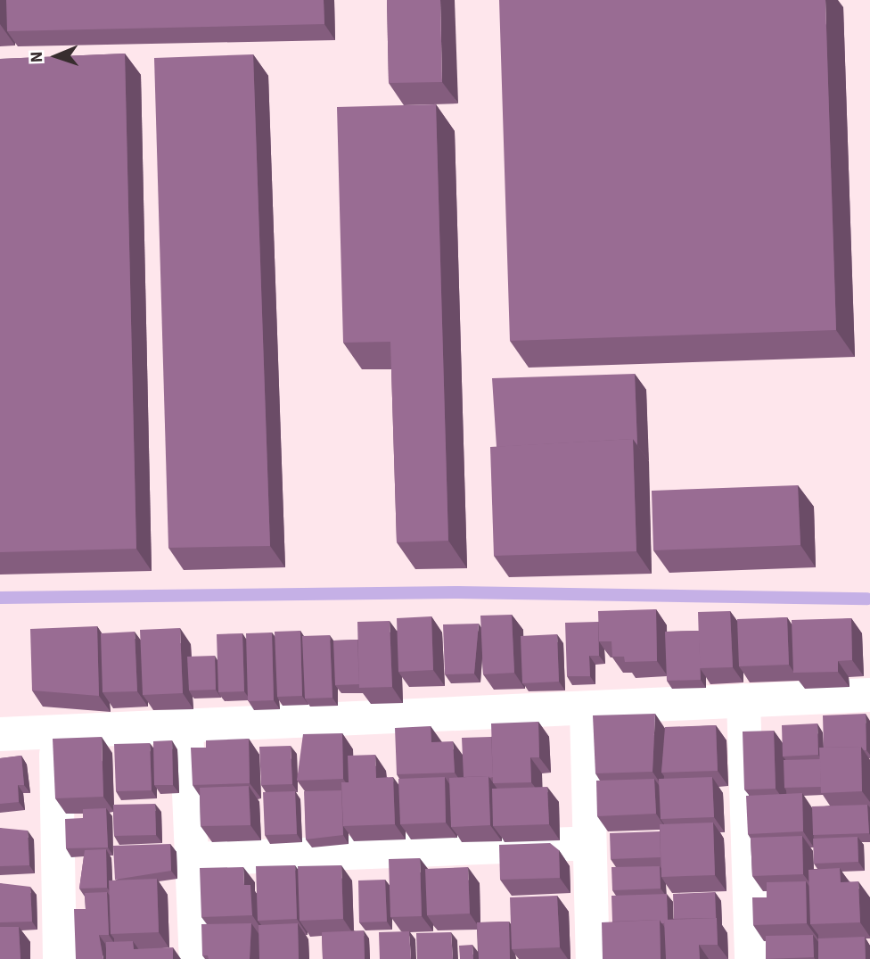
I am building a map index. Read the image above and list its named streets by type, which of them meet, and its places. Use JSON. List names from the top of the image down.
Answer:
{
  "north": "left"
}
